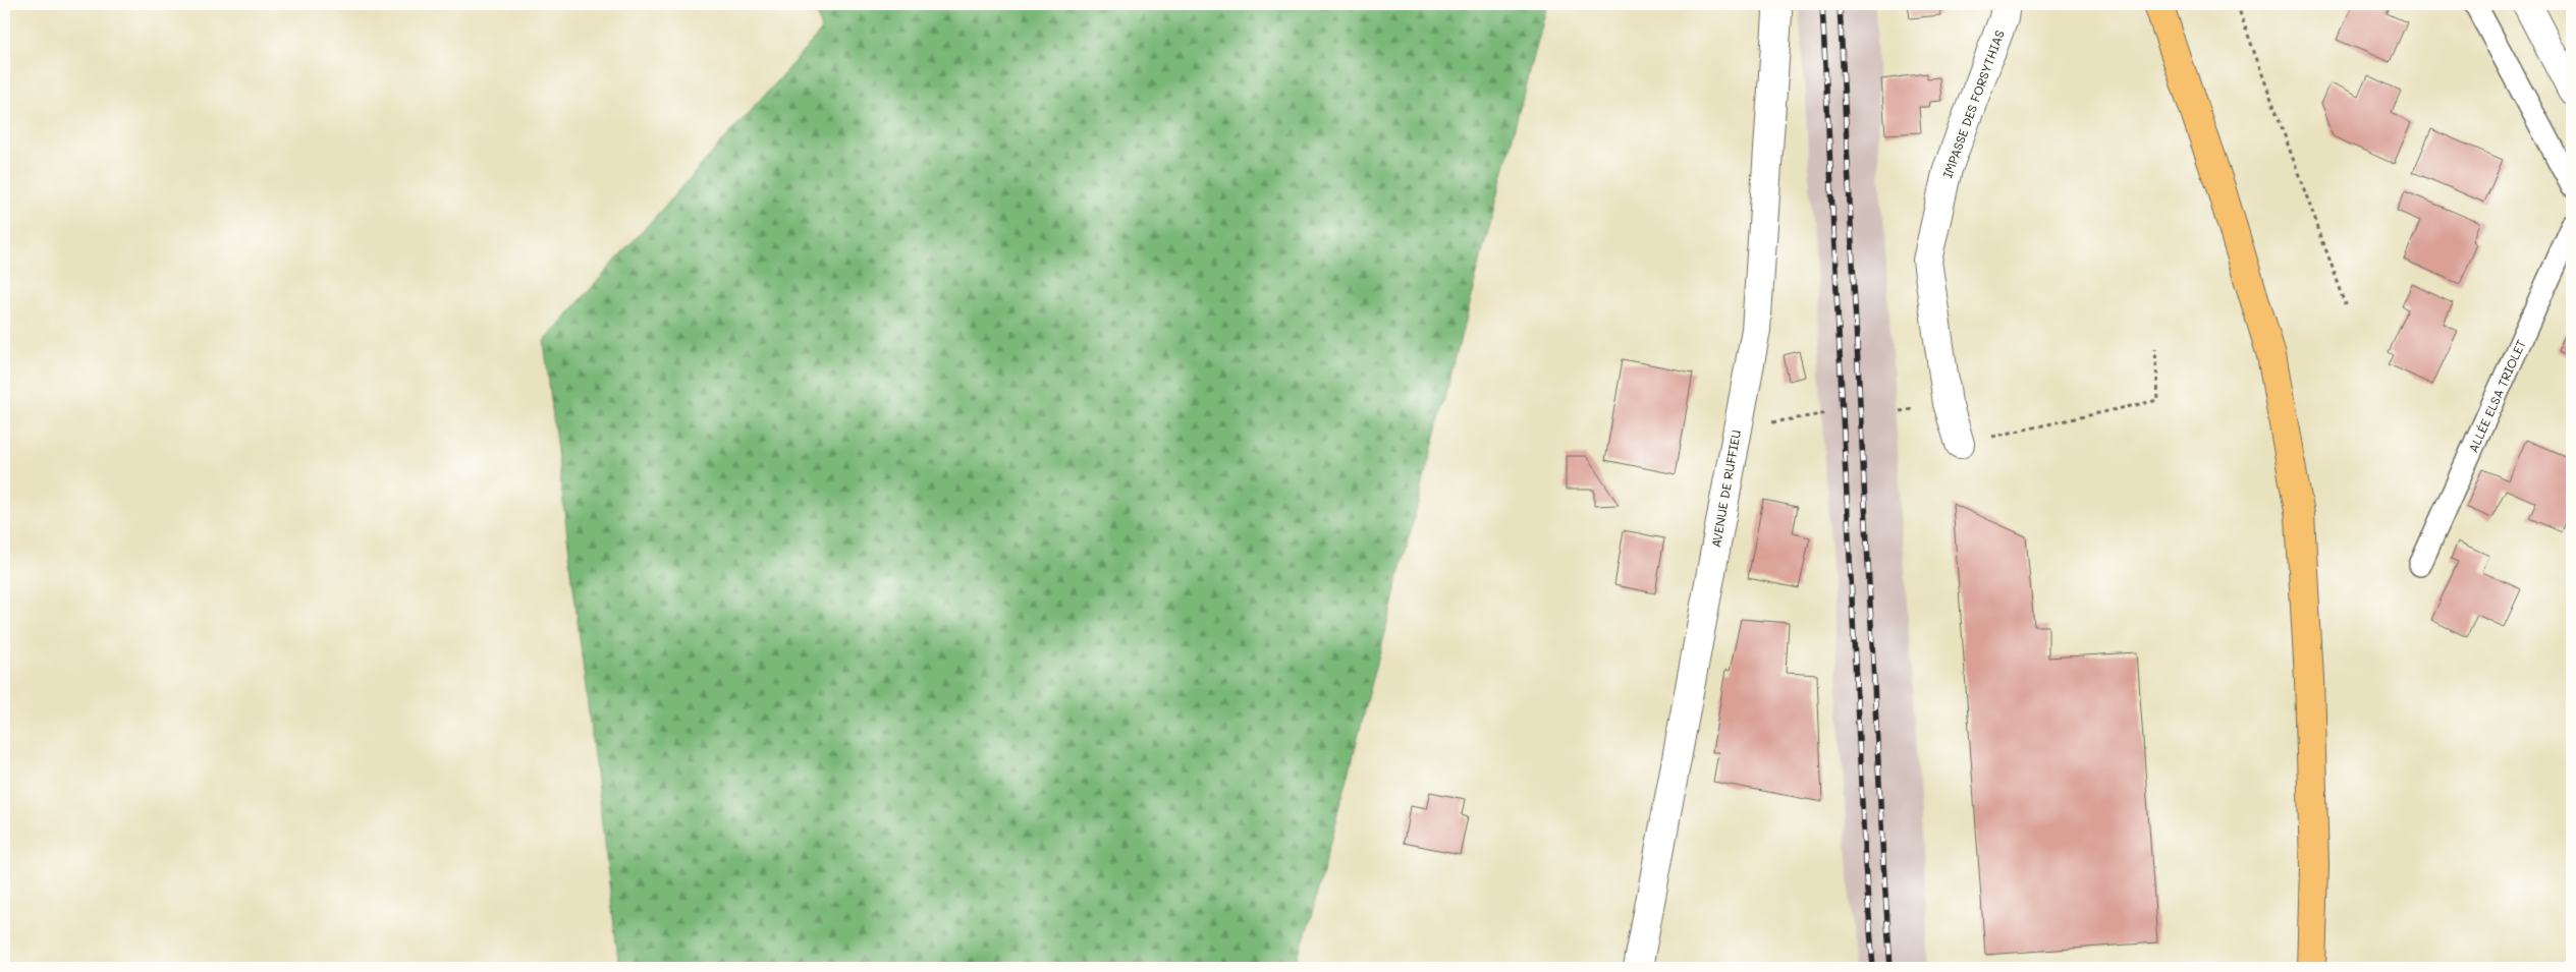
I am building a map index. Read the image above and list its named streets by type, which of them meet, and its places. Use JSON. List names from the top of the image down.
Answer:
{
  "streets": {
    "street": ["IMPASSE DES FORSYTHIAS", "AVENUE DE RUFFIEU"],
    "lane": ["ALLÉE ELSA TRIOLET"]
  }
}
